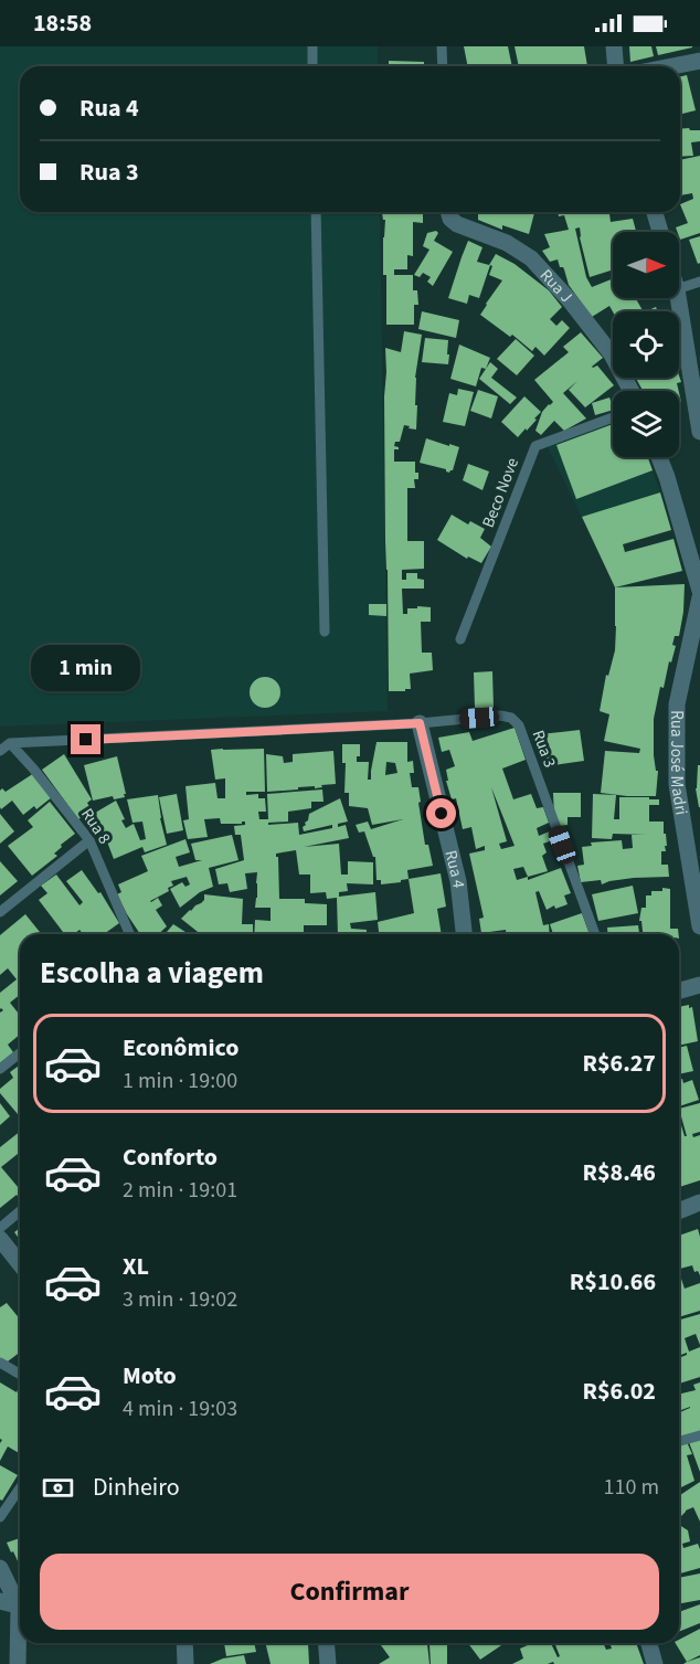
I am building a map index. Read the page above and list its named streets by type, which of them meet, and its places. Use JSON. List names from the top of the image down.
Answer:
{
  "streets": {
    "street": ["Rua J", "Rua José Madri", "Rua 4"],
    "lane": ["Beco Nove", "Rua 3", "Rua 8"]
  },
  "crossings": [
    ["Rua 3", "Rua 8"],
    ["Rua 3", "Rua 4"]
  ],
  "north": "right",
  "page": {
    "status": "18:58",
    "banner": ["Rua 4", "Rua 3"],
    "bubble": "1 min",
    "heading": "Escolha a viagem",
    "list": [
      {
        "name": "Econômico",
        "note": "1 min · 19:00",
        "value": "R$6.27"
      },
      {
        "name": "Conforto",
        "note": "2 min · 19:01",
        "value": "R$8.46"
      },
      {
        "name": "XL",
        "note": "3 min · 19:02",
        "value": "R$10.66"
      },
      {
        "name": "Moto",
        "note": "4 min · 19:03",
        "value": "R$6.02"
      }
    ],
    "pay": ["Dinheiro", "110 m"],
    "buttons": "Confirmar"
  }
}
